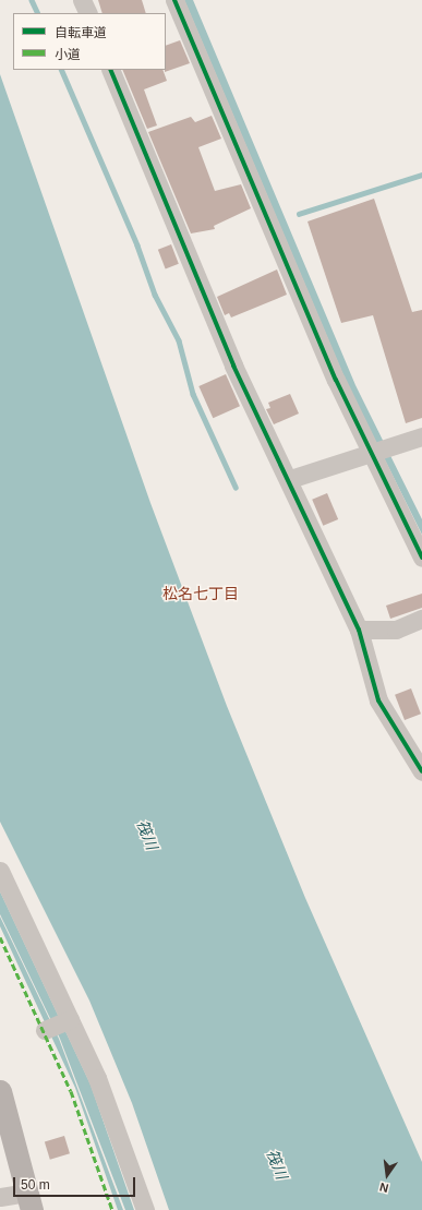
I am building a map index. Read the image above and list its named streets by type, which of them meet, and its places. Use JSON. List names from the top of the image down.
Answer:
{
  "districts": ["松名七丁目"],
  "water": ["筏川"],
  "legend": ["自転車道", "小道"],
  "scale_bar": "50 m",
  "north": "bottom"
}
